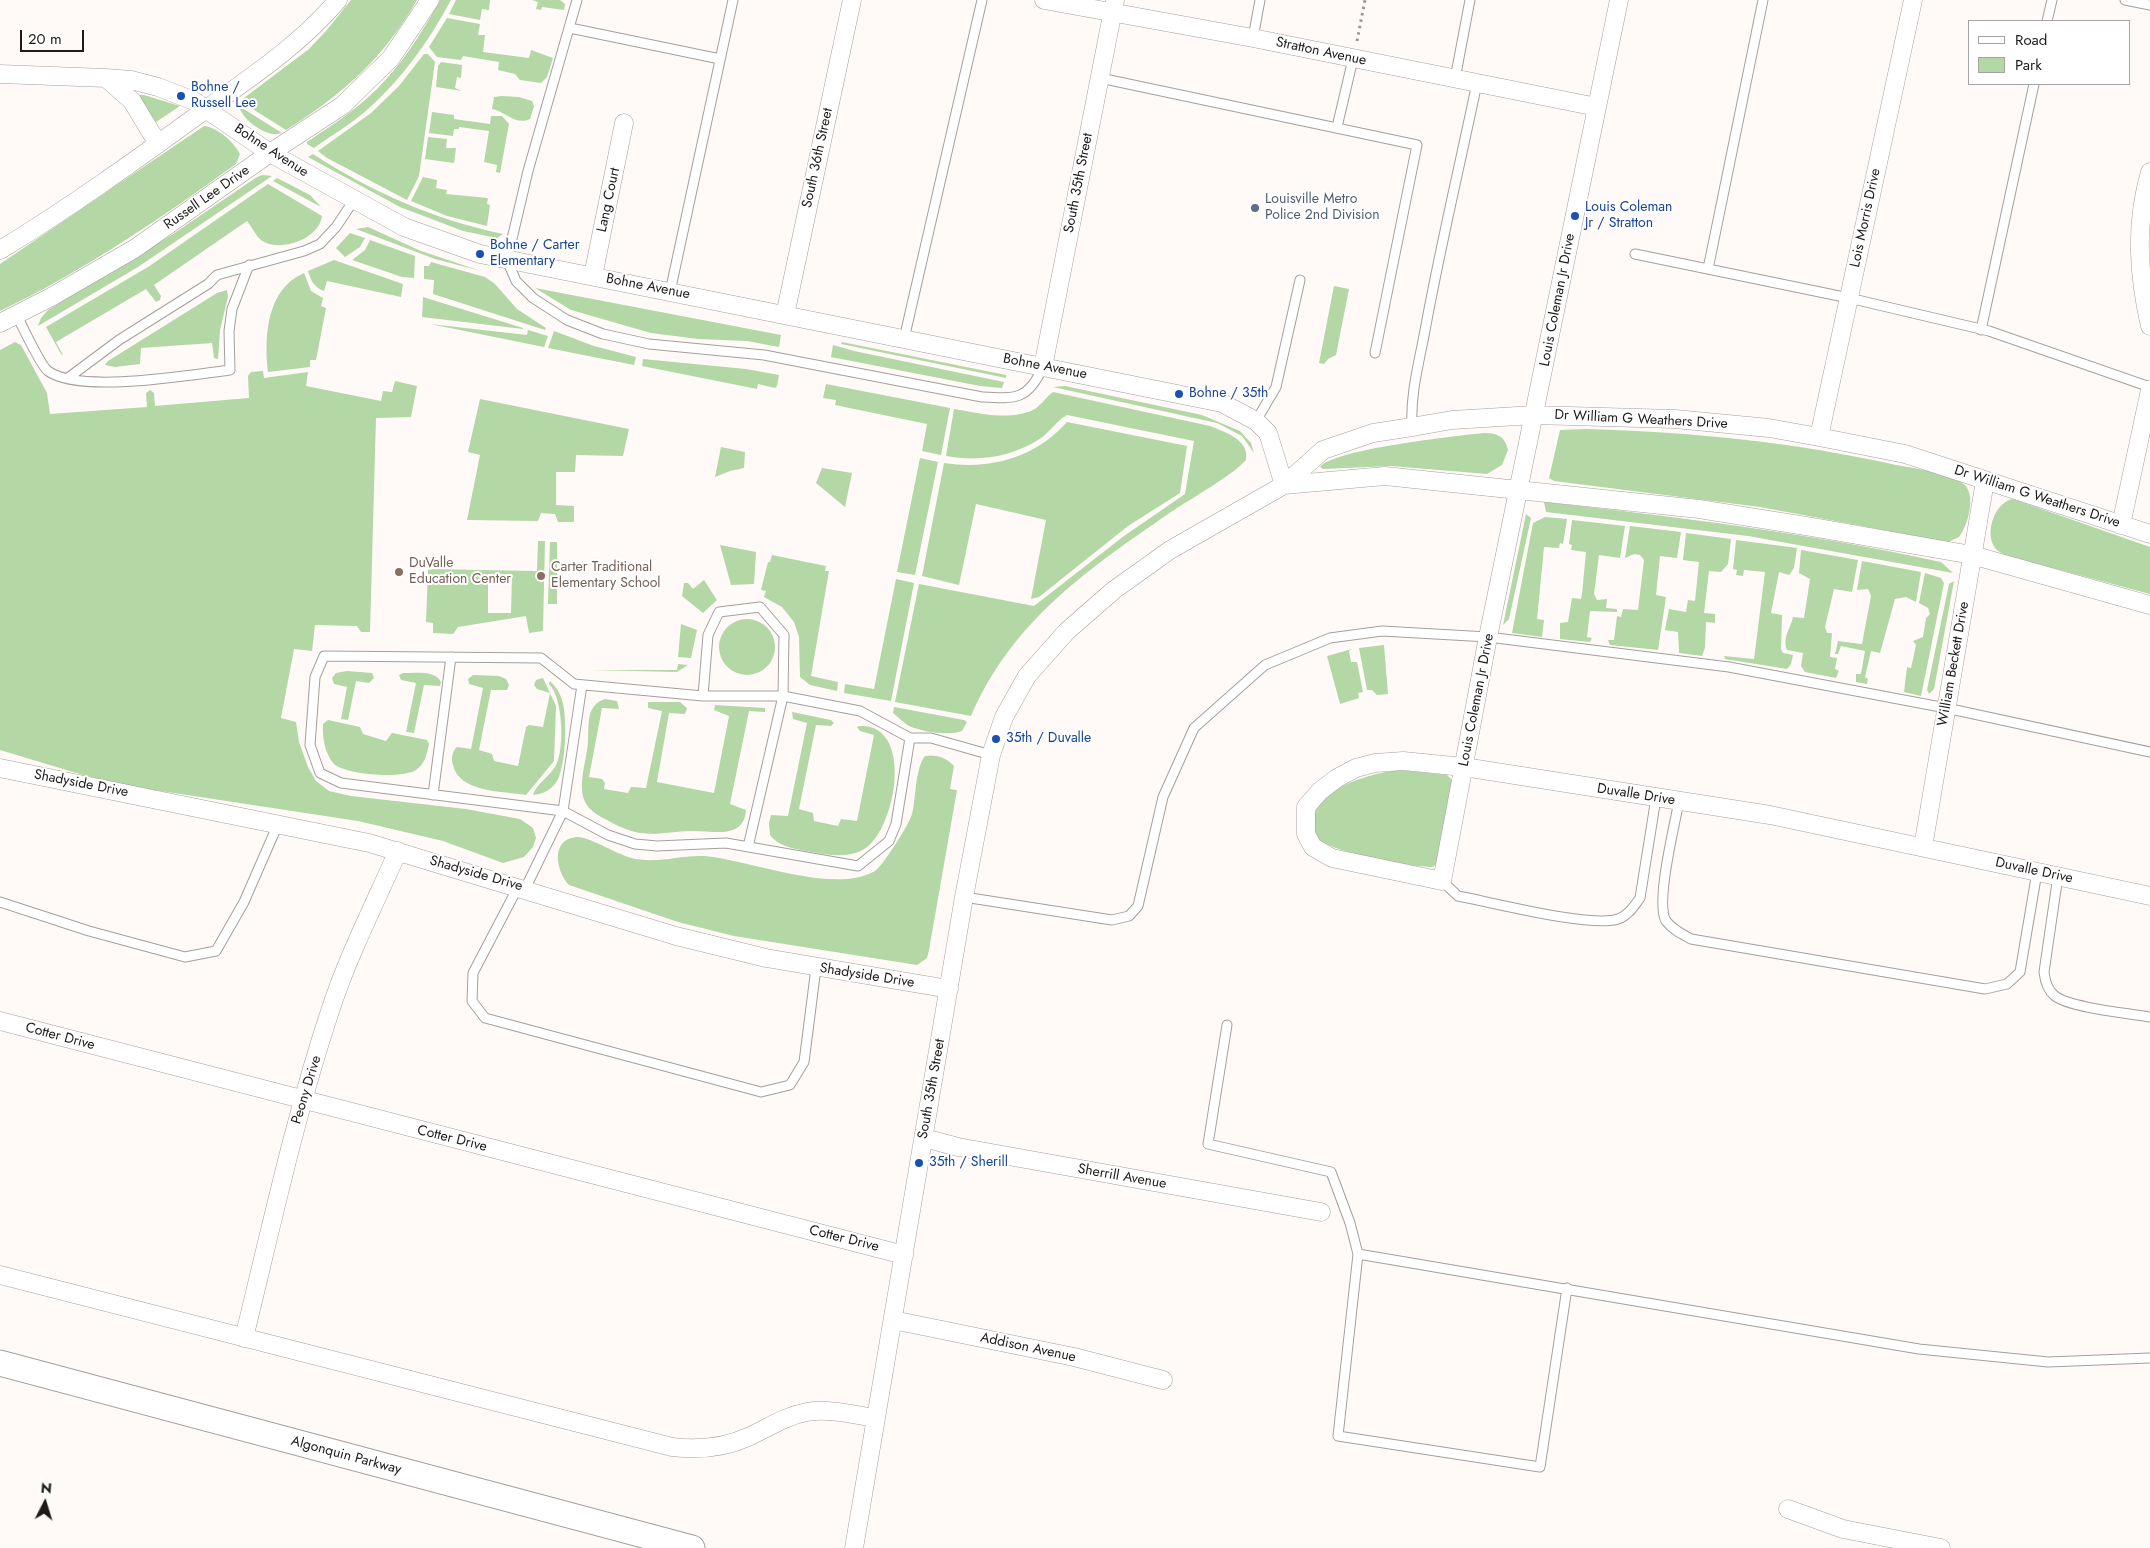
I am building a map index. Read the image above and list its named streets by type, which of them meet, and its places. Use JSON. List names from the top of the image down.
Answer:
{
  "streets": {
    "main road": ["Algonquin Parkway"],
    "street": [
      "Stratton Avenue",
      "Bohne Avenue",
      "South 36th Street",
      "South 35th Street",
      "Russell Lee Drive",
      "Lang Court",
      "Lois Morris Drive",
      "Louis Coleman Jr Drive",
      "Dr William G Weathers Drive",
      "William Beckett Drive",
      "Shadyside Drive",
      "Duvalle Drive",
      "Cotter Drive",
      "Peony Drive",
      "Sherrill Avenue",
      "Addison Avenue"
    ]
  },
  "crossings": [
    ["Stratton Avenue", "South 35th Street"],
    ["Stratton Avenue", "Louis Coleman Jr Drive"],
    ["Bohne Avenue", "South 36th Street"],
    ["Bohne Avenue", "South 35th Street"],
    ["Bohne Avenue", "Russell Lee Drive"],
    ["Bohne Avenue", "Lang Court"],
    ["Bohne Avenue", "Dr William G Weathers Drive"],
    ["South 35th Street", "Dr William G Weathers Drive"],
    ["South 35th Street", "Shadyside Drive"],
    ["South 35th Street", "Cotter Drive"],
    ["South 35th Street", "Sherrill Avenue"],
    ["South 35th Street", "Addison Avenue"],
    ["Lois Morris Drive", "Dr William G Weathers Drive"],
    ["Louis Coleman Jr Drive", "Dr William G Weathers Drive"],
    ["Louis Coleman Jr Drive", "Duvalle Drive"],
    ["Dr William G Weathers Drive", "William Beckett Drive"],
    ["William Beckett Drive", "Duvalle Drive"],
    ["Shadyside Drive", "Peony Drive"],
    ["Cotter Drive", "Peony Drive"]
  ],
  "places": [
    "Bohne / Russell Lee",
    "Louisville Metro Police 2nd Division",
    "Louis Coleman Jr / Stratton",
    "Bohne / Carter Elementary",
    "Bohne / 35th",
    "DuValle Education Center",
    "Carter Traditional Elementary School",
    "35th / Duvalle",
    "35th / Sherill"
  ],
  "legend": ["Road", "Park"],
  "scale_bar": "20 m",
  "north": "top"
}
